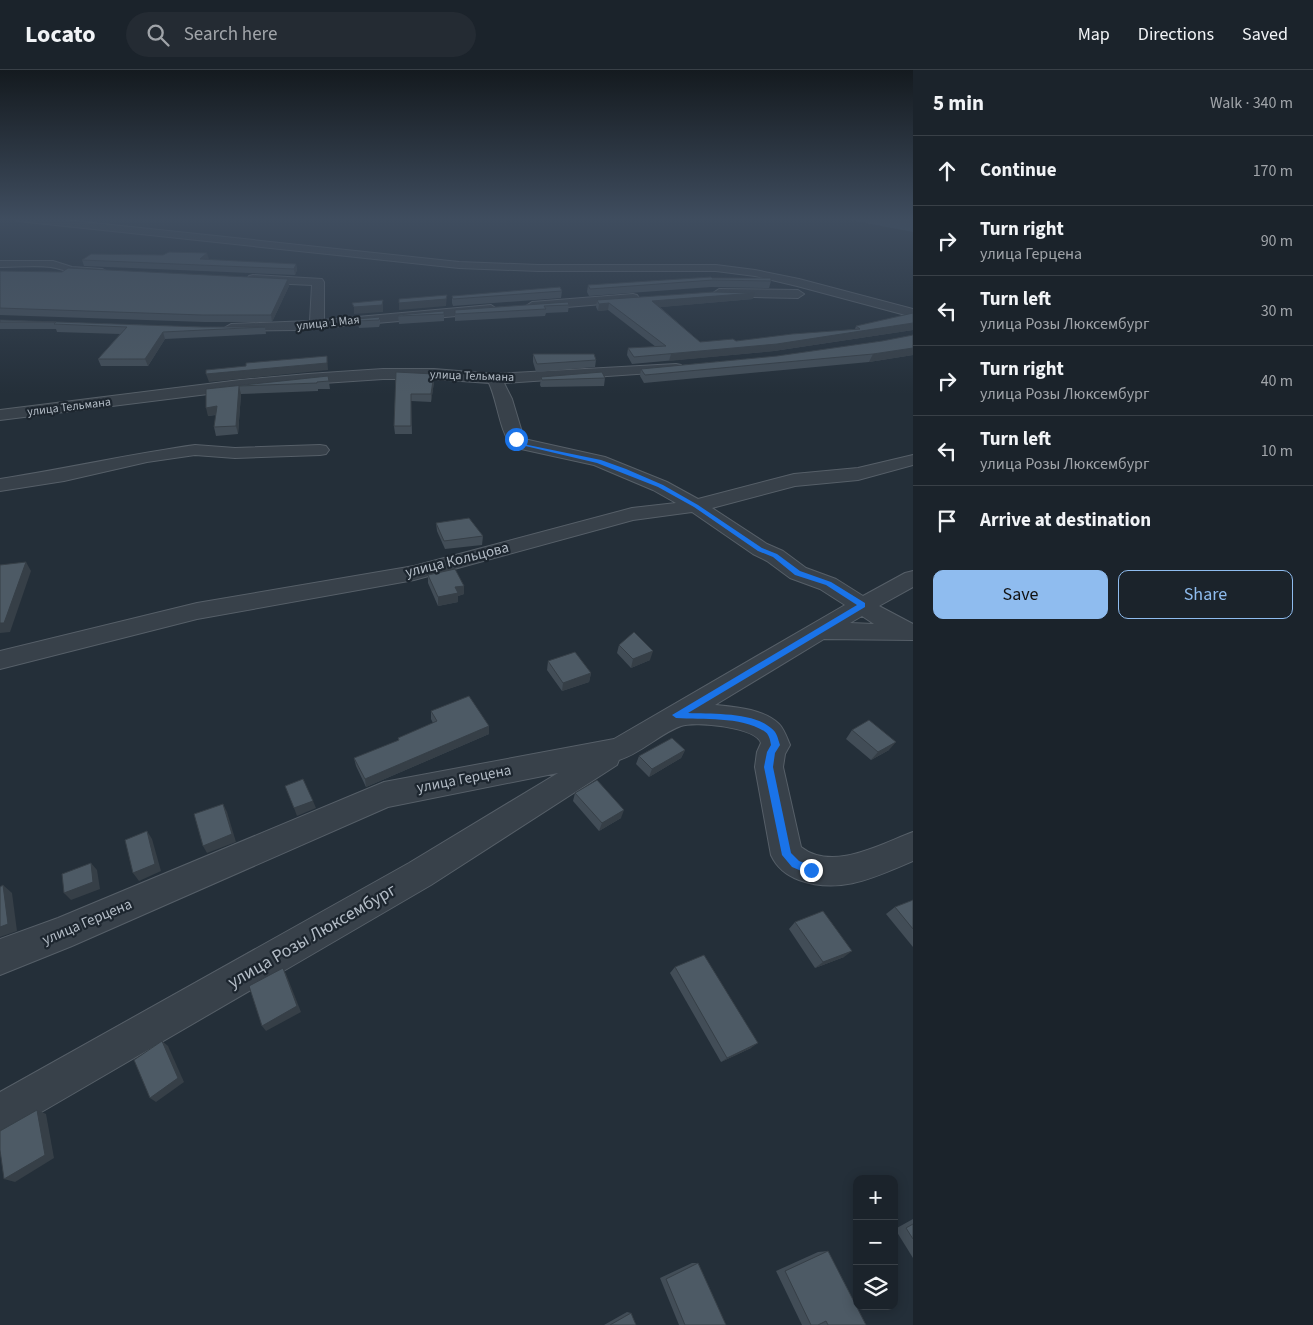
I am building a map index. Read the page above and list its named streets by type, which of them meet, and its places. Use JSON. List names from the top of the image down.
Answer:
{
  "streets": {
    "street": [
      "улица 1 Мая",
      "улица Тельмана",
      "улица Кольцова",
      "улица Герцена",
      "улица Розы Люксембург"
    ]
  },
  "crossings": [
    ["улица Герцена", "улица Розы Люксембург"]
  ],
  "page": {
    "header": "Locato",
    "search": "Search here",
    "nav": ["Map", "Directions", "Saved"],
    "heading": ["5 min", "Walk · 340 m"],
    "list": [
      ["Continue", "170 m"],
      ["Turn right", "улица Герцена", "90 m"],
      ["Turn left", "улица Розы Люксембург", "30 m"],
      ["Turn right", "улица Розы Люксембург", "40 m"],
      ["Turn left", "улица Розы Люксембург", "10 m"],
      "Arrive at destination"
    ],
    "buttons": ["Save", "Share"],
    "map_buttons": ["+", "−"]
  }
}
